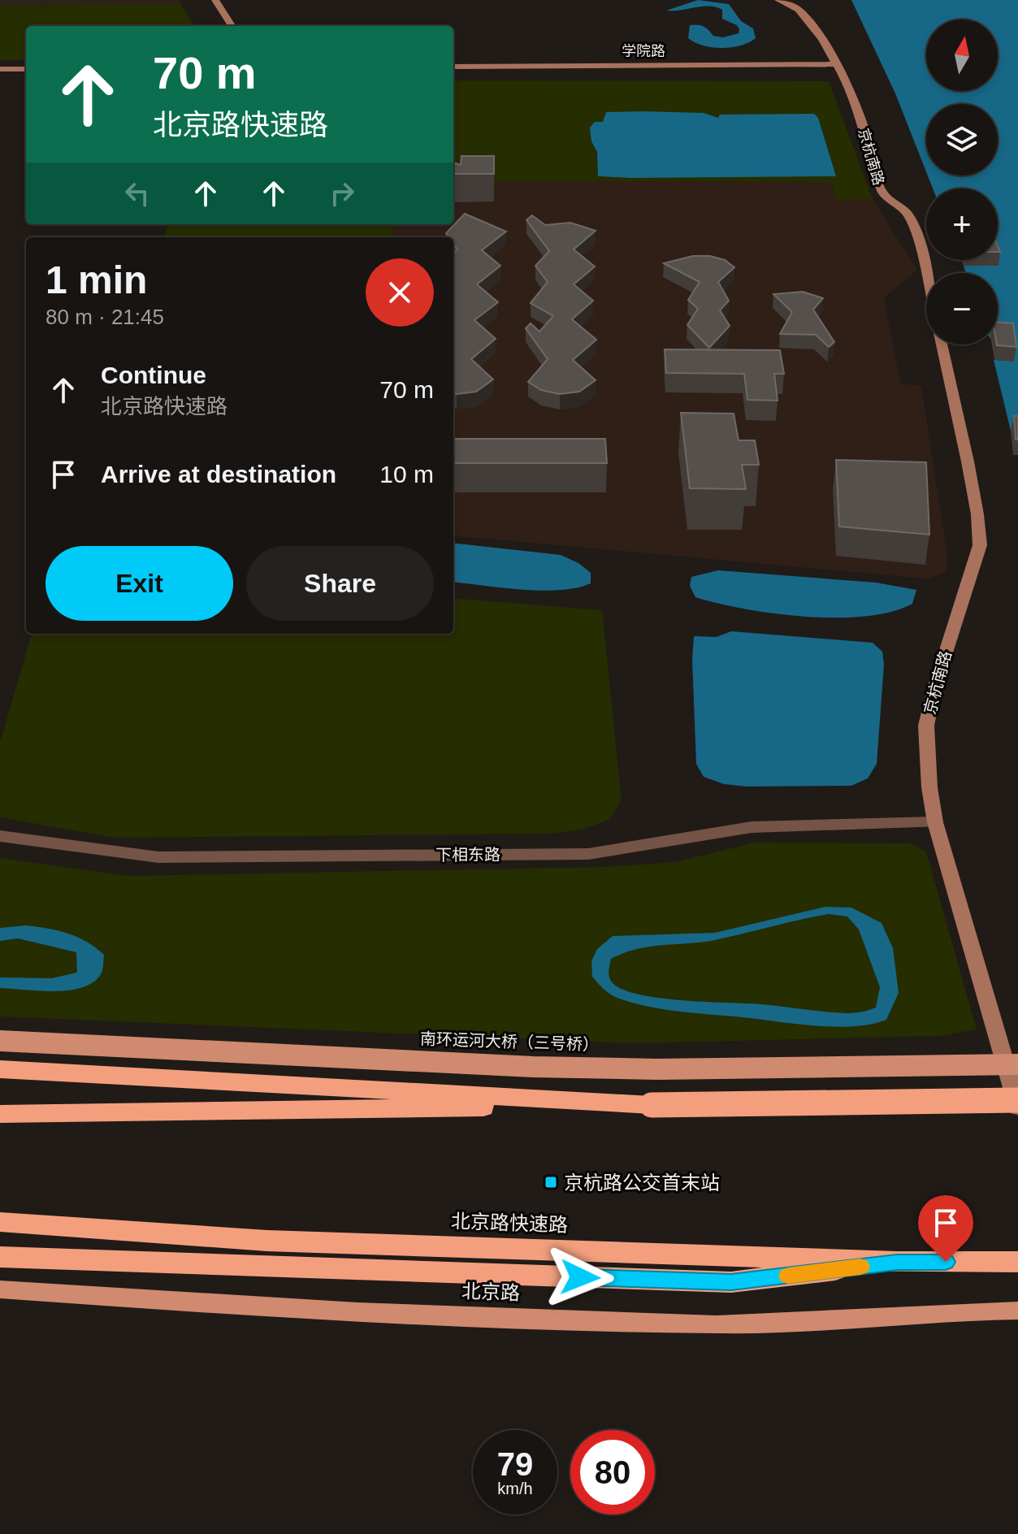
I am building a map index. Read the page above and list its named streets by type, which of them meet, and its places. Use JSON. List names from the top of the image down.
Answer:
{
  "streets": {
    "highway": ["北京路快速路"],
    "main road": ["南环运河大桥（三号桥）", "北京路"],
    "street": ["学院路", "京杭南路", "下相东路"]
  },
  "crossings": [
    ["学院路", "京杭南路"],
    ["京杭南路", "下相东路"]
  ],
  "places": {
    "transit": ["京杭路公交首末站"]
  },
  "north": "top",
  "page": {
    "map_buttons": ["+", "−"],
    "turn": ["70 m", "北京路快速路"],
    "heading": ["1 min", "80 m · 21:45"],
    "list": [
      {
        "name": "Continue",
        "note": "北京路快速路",
        "value": "70 m"
      },
      {
        "name": "Arrive at destination",
        "value": "10 m"
      }
    ],
    "buttons": ["Exit", "Share"],
    "speed": "79 km/h",
    "limit": "80"
  }
}
